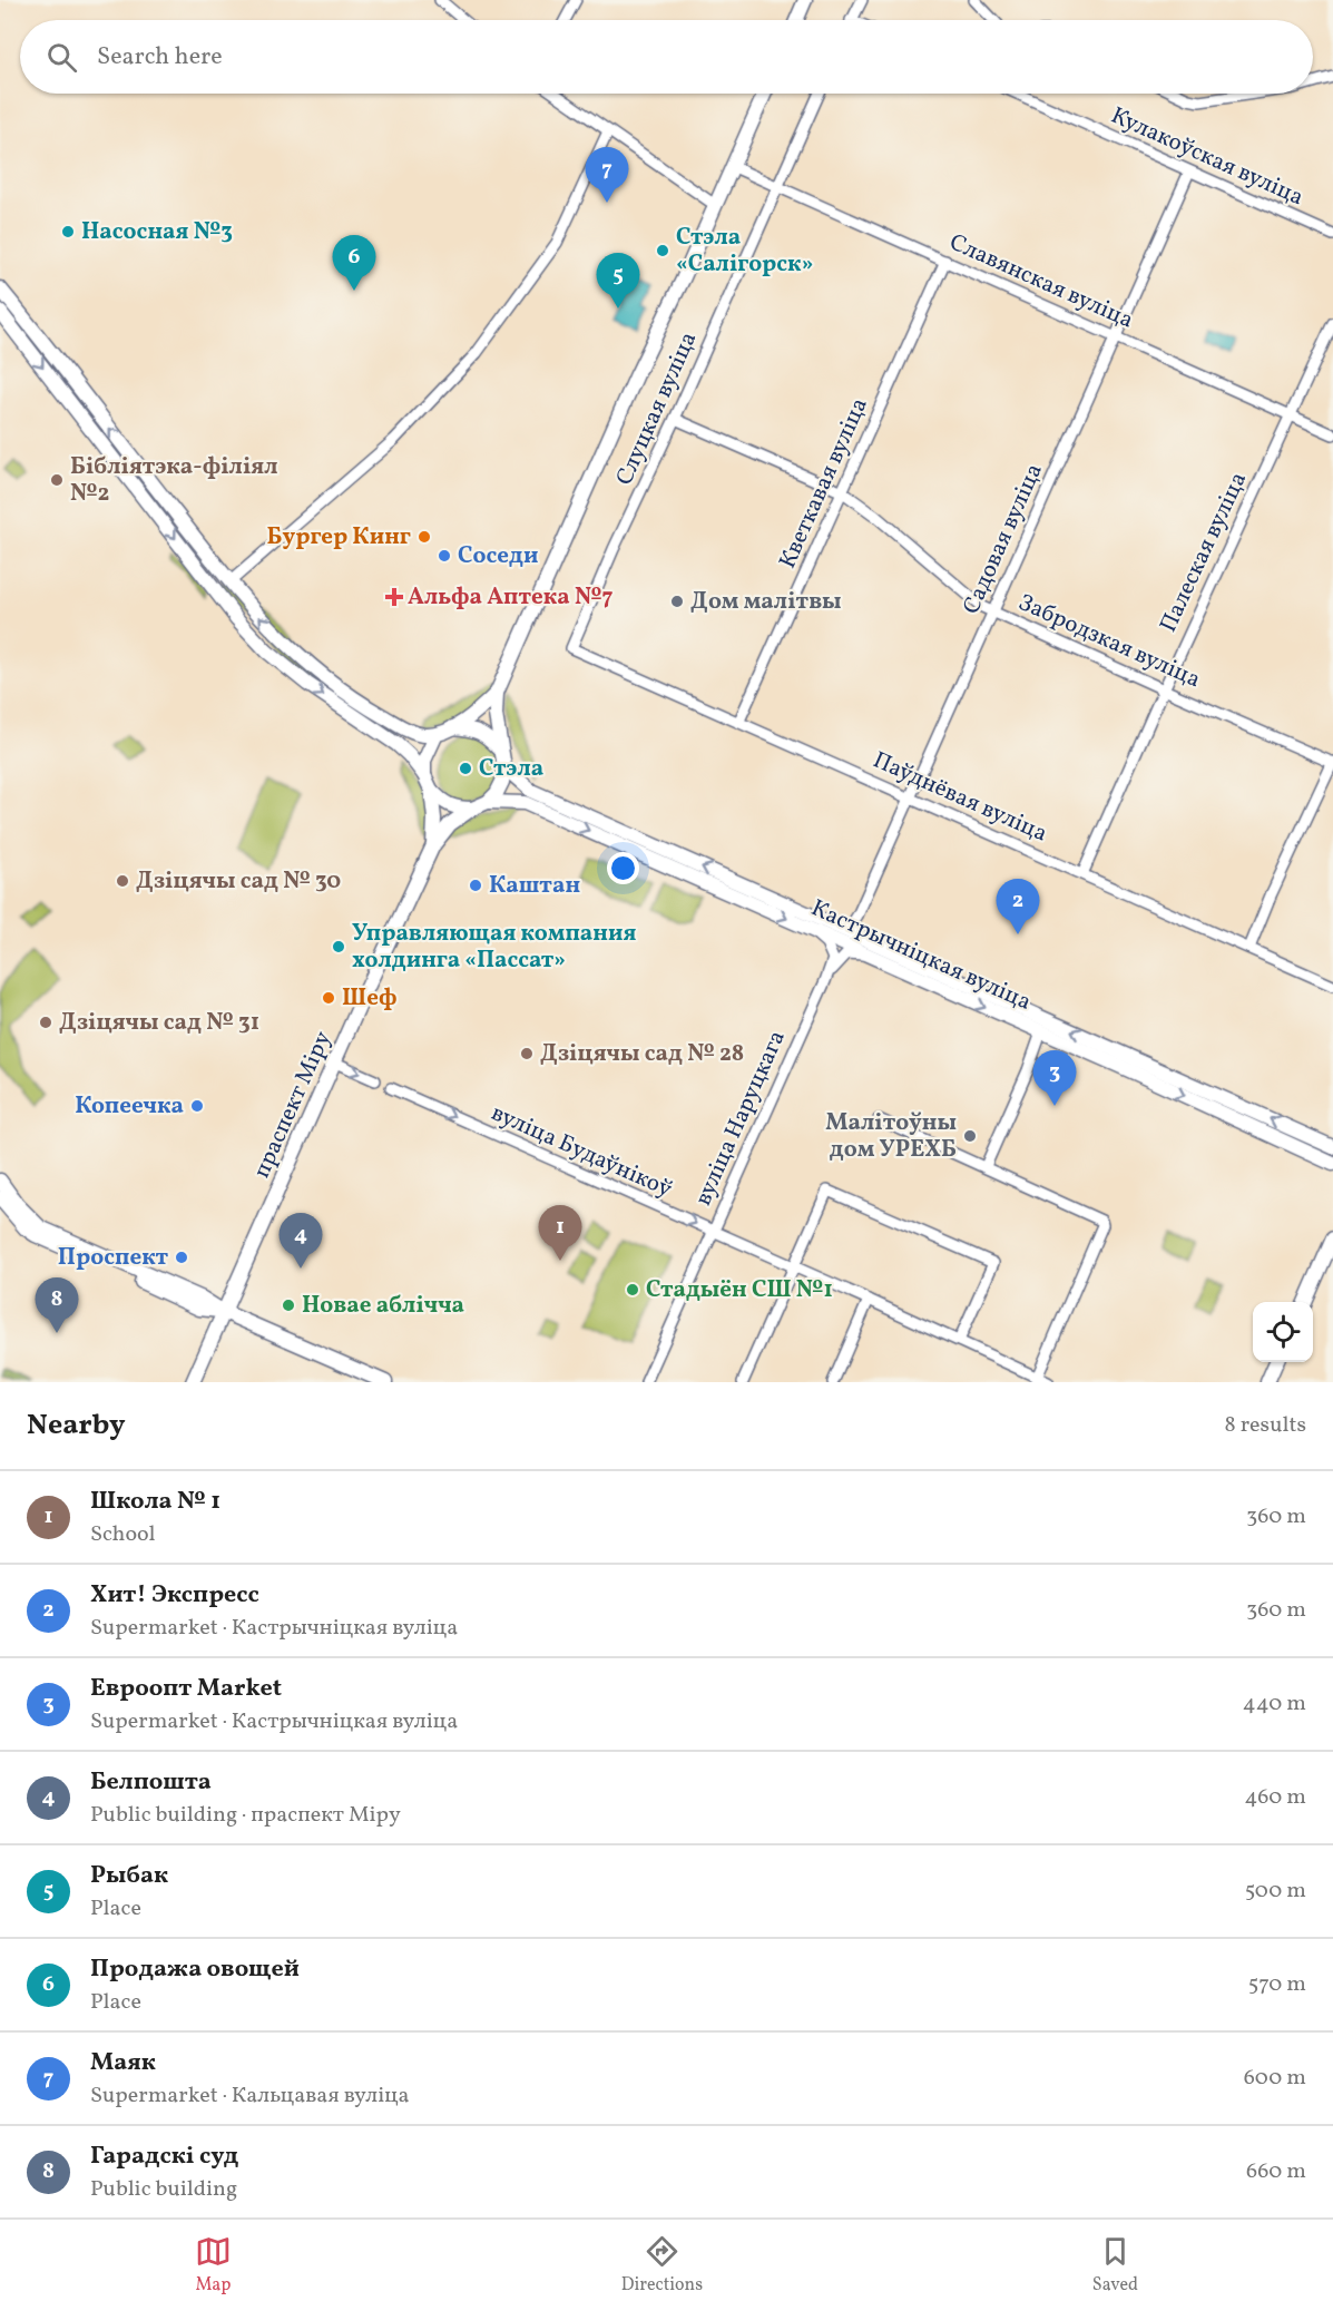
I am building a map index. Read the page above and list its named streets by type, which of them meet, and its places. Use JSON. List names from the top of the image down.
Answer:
{
  "streets": {
    "main road": ["Кастрычніцкая вуліца", "праспект Міру"],
    "street": [
      "Кулакоўская вуліца",
      "Славянская вуліца",
      "Слуцкая вуліца",
      "Кветкавая вуліца",
      "Садовая вуліца",
      "Палеская вуліца",
      "Забродзкая вуліца",
      "Паўднёвая вуліца",
      "вуліца Наруцкага",
      "вуліца Будаўнікоў"
    ]
  },
  "crossings": [
    ["Кулакоўская вуліца", "Садовая вуліца"],
    ["Славянская вуліца", "Слуцкая вуліца"],
    ["Славянская вуліца", "Кветкавая вуліца"],
    ["Славянская вуліца", "Садовая вуліца"],
    ["Славянская вуліца", "Палеская вуліца"],
    ["Слуцкая вуліца", "Забродзкая вуліца"],
    ["Слуцкая вуліца", "Паўднёвая вуліца"],
    ["Кветкавая вуліца", "Забродзкая вуліца"],
    ["Кветкавая вуліца", "Паўднёвая вуліца"],
    ["Садовая вуліца", "Забродзкая вуліца"],
    ["Садовая вуліца", "Паўднёвая вуліца"],
    ["Палеская вуліца", "Забродзкая вуліца"],
    ["Палеская вуліца", "Паўднёвая вуліца"],
    ["вуліца Наруцкага", "вуліца Будаўнікоў"]
  ],
  "one_way": ["вуліца Будаўнікоў"],
  "places": {
    "other": [
      "Насосная №3",
      "Стэла «Салігорск»",
      "Бібліятэка-філіял №2",
      "Бургер Кинг",
      "Соседи",
      "Дом малітвы",
      "Стэла",
      "Дзіцячы сад № 30",
      "Каштан",
      "Управляющая компания холдинга «Пассат»",
      "Шеф",
      "Дзіцячы сад № 31",
      "Дзіцячы сад № 28",
      "Копеечка",
      "Малітоўны дом УРЕХБ",
      "Проспект",
      "Стадыён СШ №1",
      "Новае аблічча"
    ],
    "health": ["Альфа Аптека №7"]
  },
  "page": {
    "search": "Search here",
    "pins": [
      "7",
      "6",
      "5",
      "2",
      "3",
      "1",
      "4",
      "8"
    ],
    "heading": ["Nearby", "8 results"],
    "list": [
      {
        "mark": "1",
        "name": "Школа № 1",
        "note": "School",
        "value": "360 m"
      },
      {
        "mark": "2",
        "name": "Хит! Экспресс",
        "note": "Supermarket · Кастрычніцкая вуліца",
        "value": "360 m"
      },
      {
        "mark": "3",
        "name": "Евроопт Market",
        "note": "Supermarket · Кастрычніцкая вуліца",
        "value": "440 m"
      },
      {
        "mark": "4",
        "name": "Белпошта",
        "note": "Public building · праспект Міру",
        "value": "460 m"
      },
      {
        "mark": "5",
        "name": "Рыбак",
        "note": "Place",
        "value": "500 m"
      },
      {
        "mark": "6",
        "name": "Продажа овощей",
        "note": "Place",
        "value": "570 m"
      },
      {
        "mark": "7",
        "name": "Маяк",
        "note": "Supermarket · Кальцавая вуліца",
        "value": "600 m"
      },
      {
        "mark": "8",
        "name": "Гарадскі суд",
        "note": "Public building",
        "value": "660 m"
      }
    ],
    "nav": ["Map", "Directions", "Saved"]
  }
}
